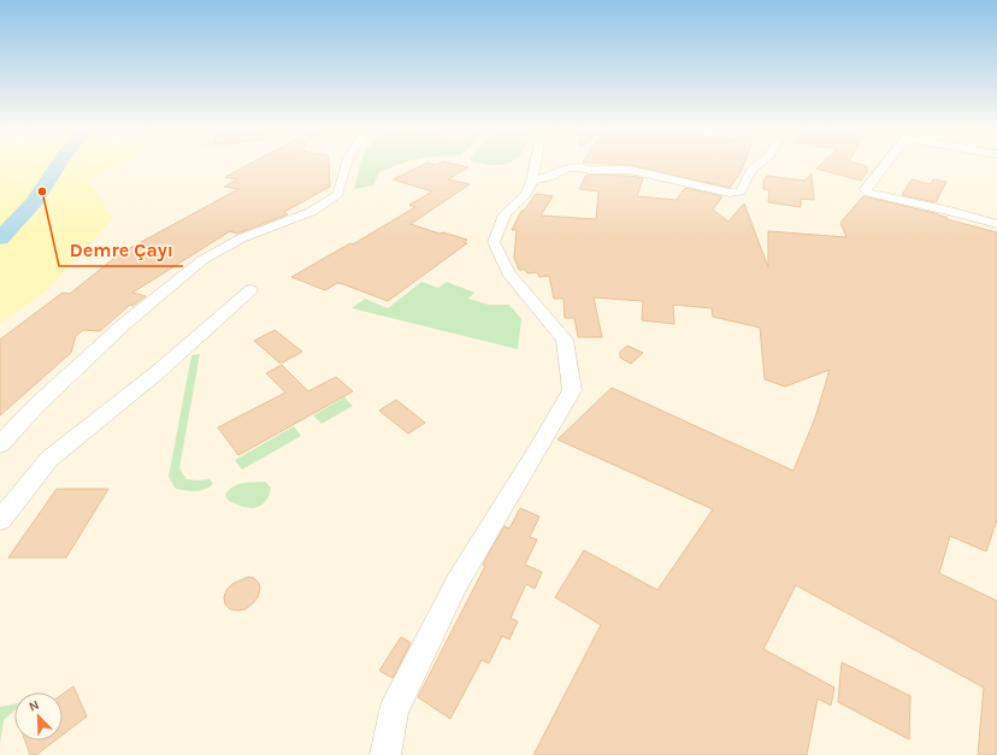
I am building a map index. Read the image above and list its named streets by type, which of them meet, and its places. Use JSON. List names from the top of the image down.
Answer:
{
  "places": ["Demre Çayı"],
  "north": "top left"
}
